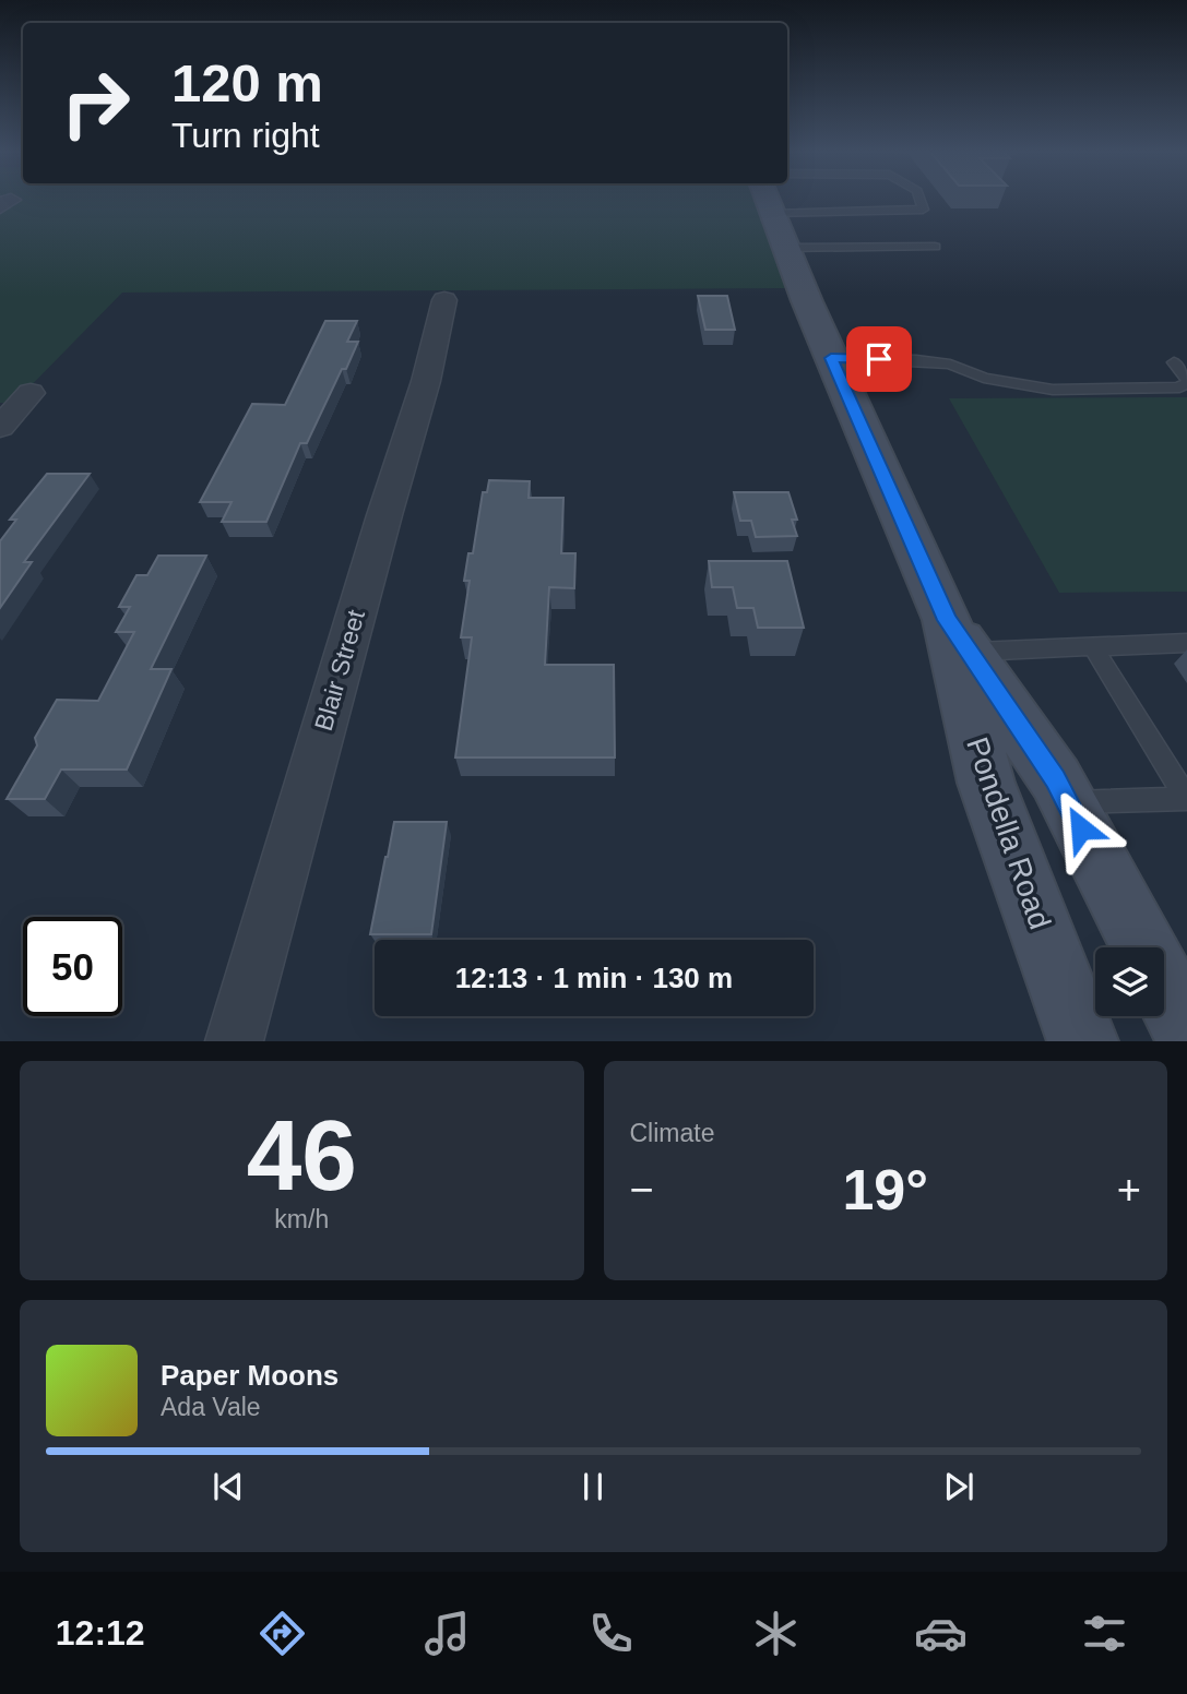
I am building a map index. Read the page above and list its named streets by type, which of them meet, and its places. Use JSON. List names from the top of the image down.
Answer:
{
  "streets": {
    "main road": ["Pondella Road"],
    "street": ["Blair Street"]
  },
  "page": {
    "turn": ["120 m", "Turn right"],
    "limit": "50",
    "trip": "12:13 · 1 min · 130 m",
    "tile": [
      ["46", "km/h"],
      "Climate"
    ],
    "heat": ["−", "19°", "+"],
    "song": ["Paper Moons", "Ada Vale"],
    "tabs": "12:12"
  }
}
